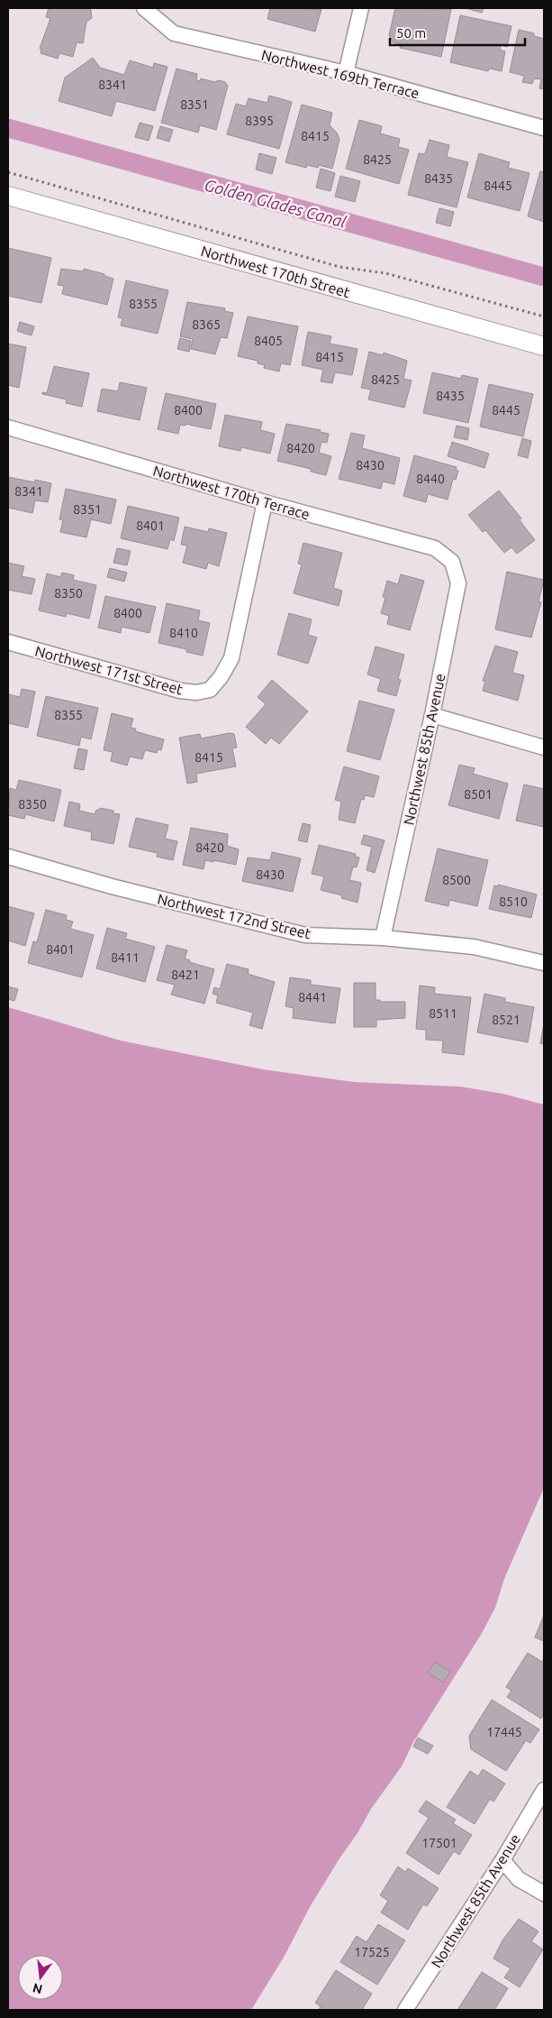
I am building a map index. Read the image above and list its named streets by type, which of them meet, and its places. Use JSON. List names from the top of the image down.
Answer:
{
  "streets": {
    "street": [
      "Northwest 169th Terrace",
      "Northwest 170th Street",
      "Northwest 170th Terrace",
      "Northwest 171st Street",
      "Northwest 85th Avenue",
      "Northwest 172nd Street"
    ]
  },
  "crossings": [
    ["Northwest 170th Terrace", "Northwest 171st Street"],
    ["Northwest 170th Terrace", "Northwest 85th Avenue"],
    ["Northwest 85th Avenue", "Northwest 172nd Street"]
  ],
  "water": ["Golden Glades Canal"],
  "house_numbers": [
    "8341",
    "8351",
    "8395",
    "8415",
    "8425",
    "8435",
    "8445",
    "8355",
    "8365",
    "8405",
    "8415",
    "8425",
    "8435",
    "8400",
    "8445",
    "8420",
    "8430",
    "8440",
    "8341",
    "8351",
    "8401",
    "8350",
    "8400",
    "8410",
    "8355",
    "8415",
    "8501",
    "8350",
    "8420",
    "8430",
    "8500",
    "8510",
    "8401",
    "8411",
    "8421",
    "8441",
    "8511",
    "8521",
    "17445",
    "17501",
    "17525"
  ],
  "scale_bar": "50 m",
  "north": "bottom"
}
